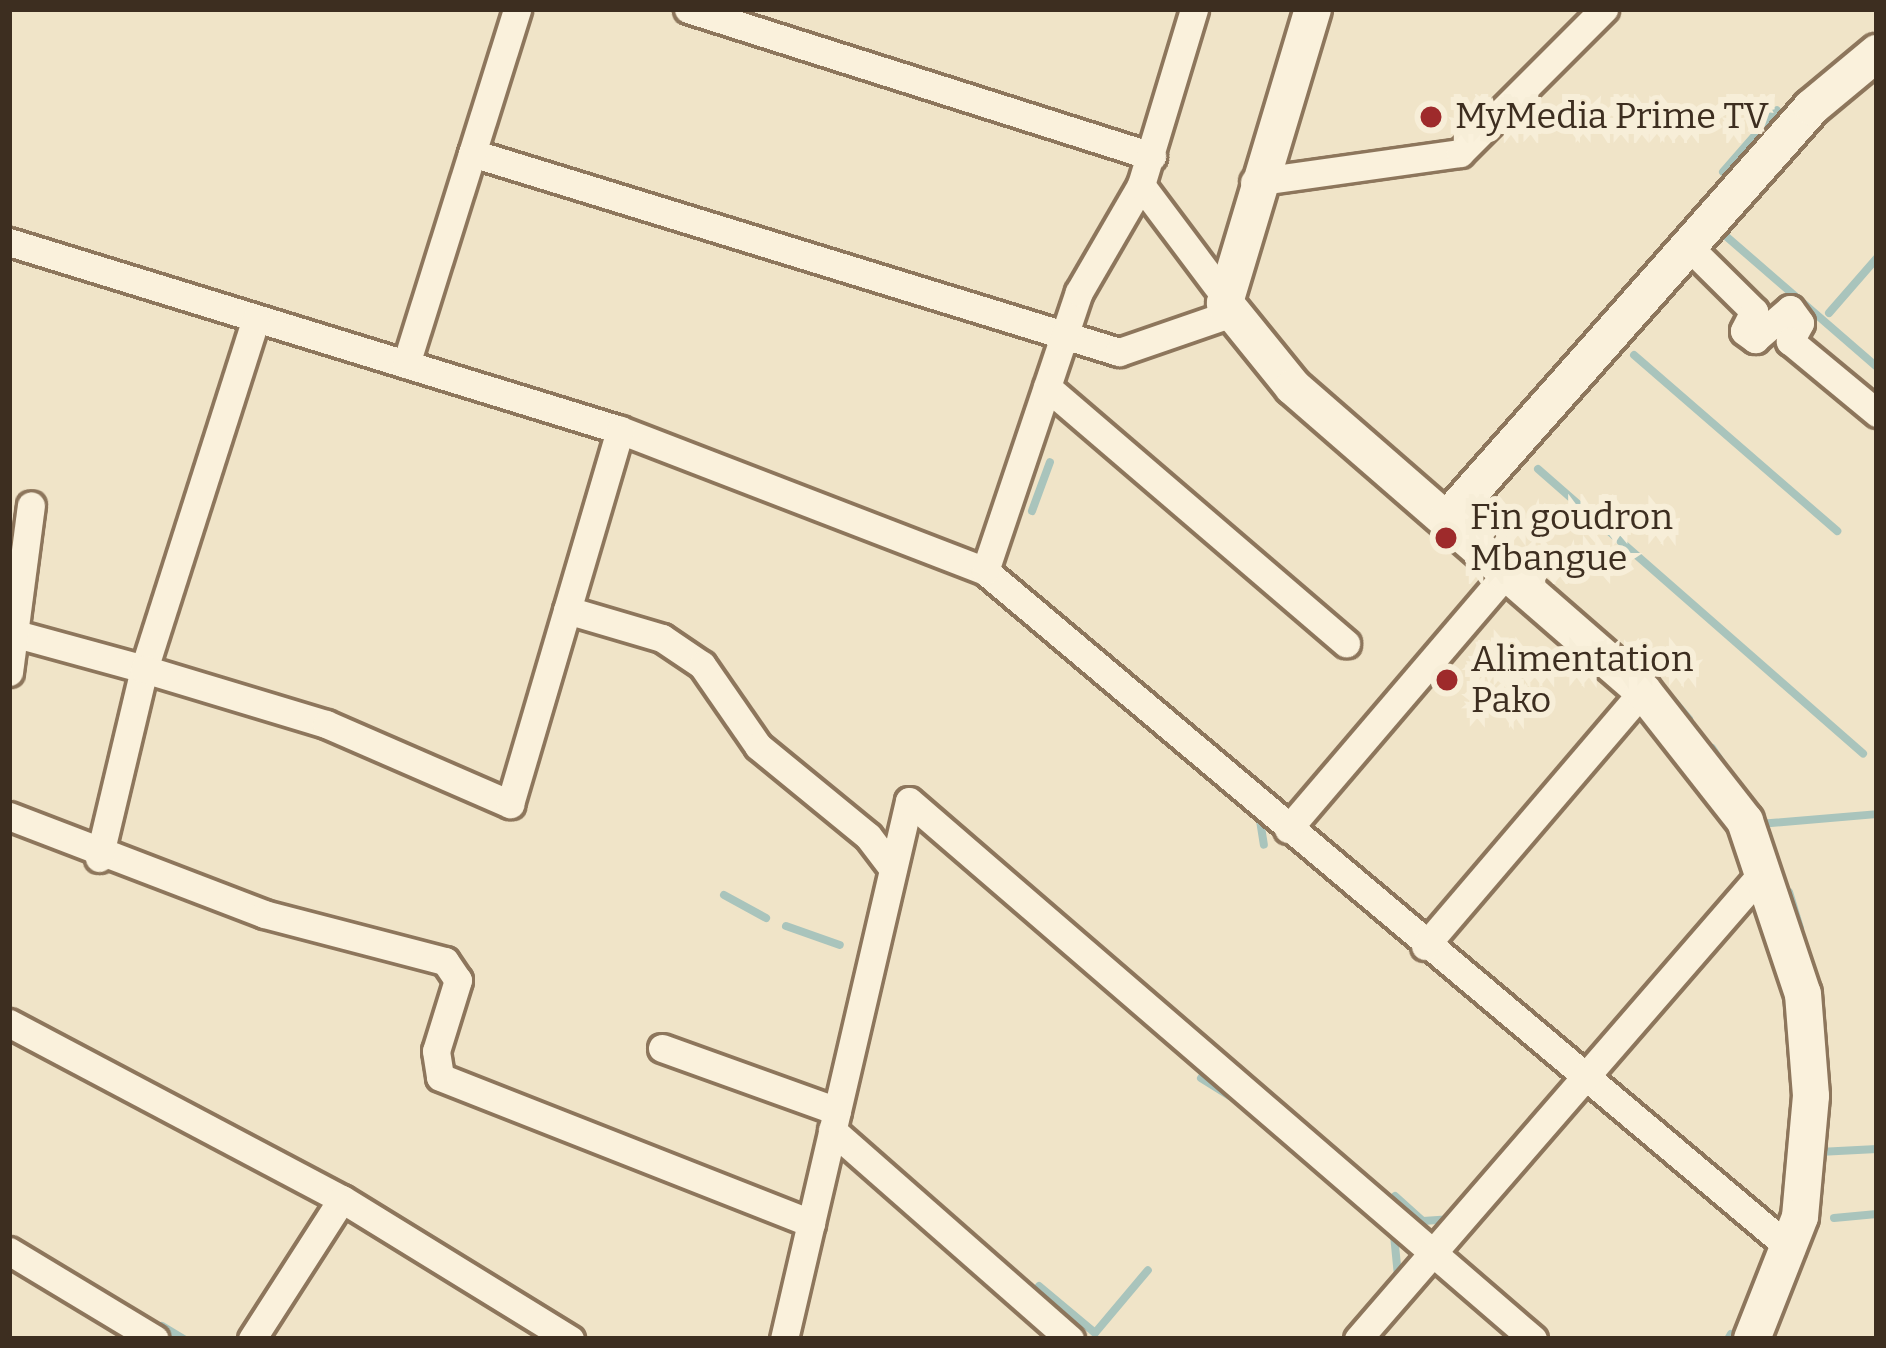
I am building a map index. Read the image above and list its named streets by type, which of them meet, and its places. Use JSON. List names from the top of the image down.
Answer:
{
  "places": ["MyMedia Prime TV", "Fin goudron Mbangue", "Alimentation Pako"]
}
